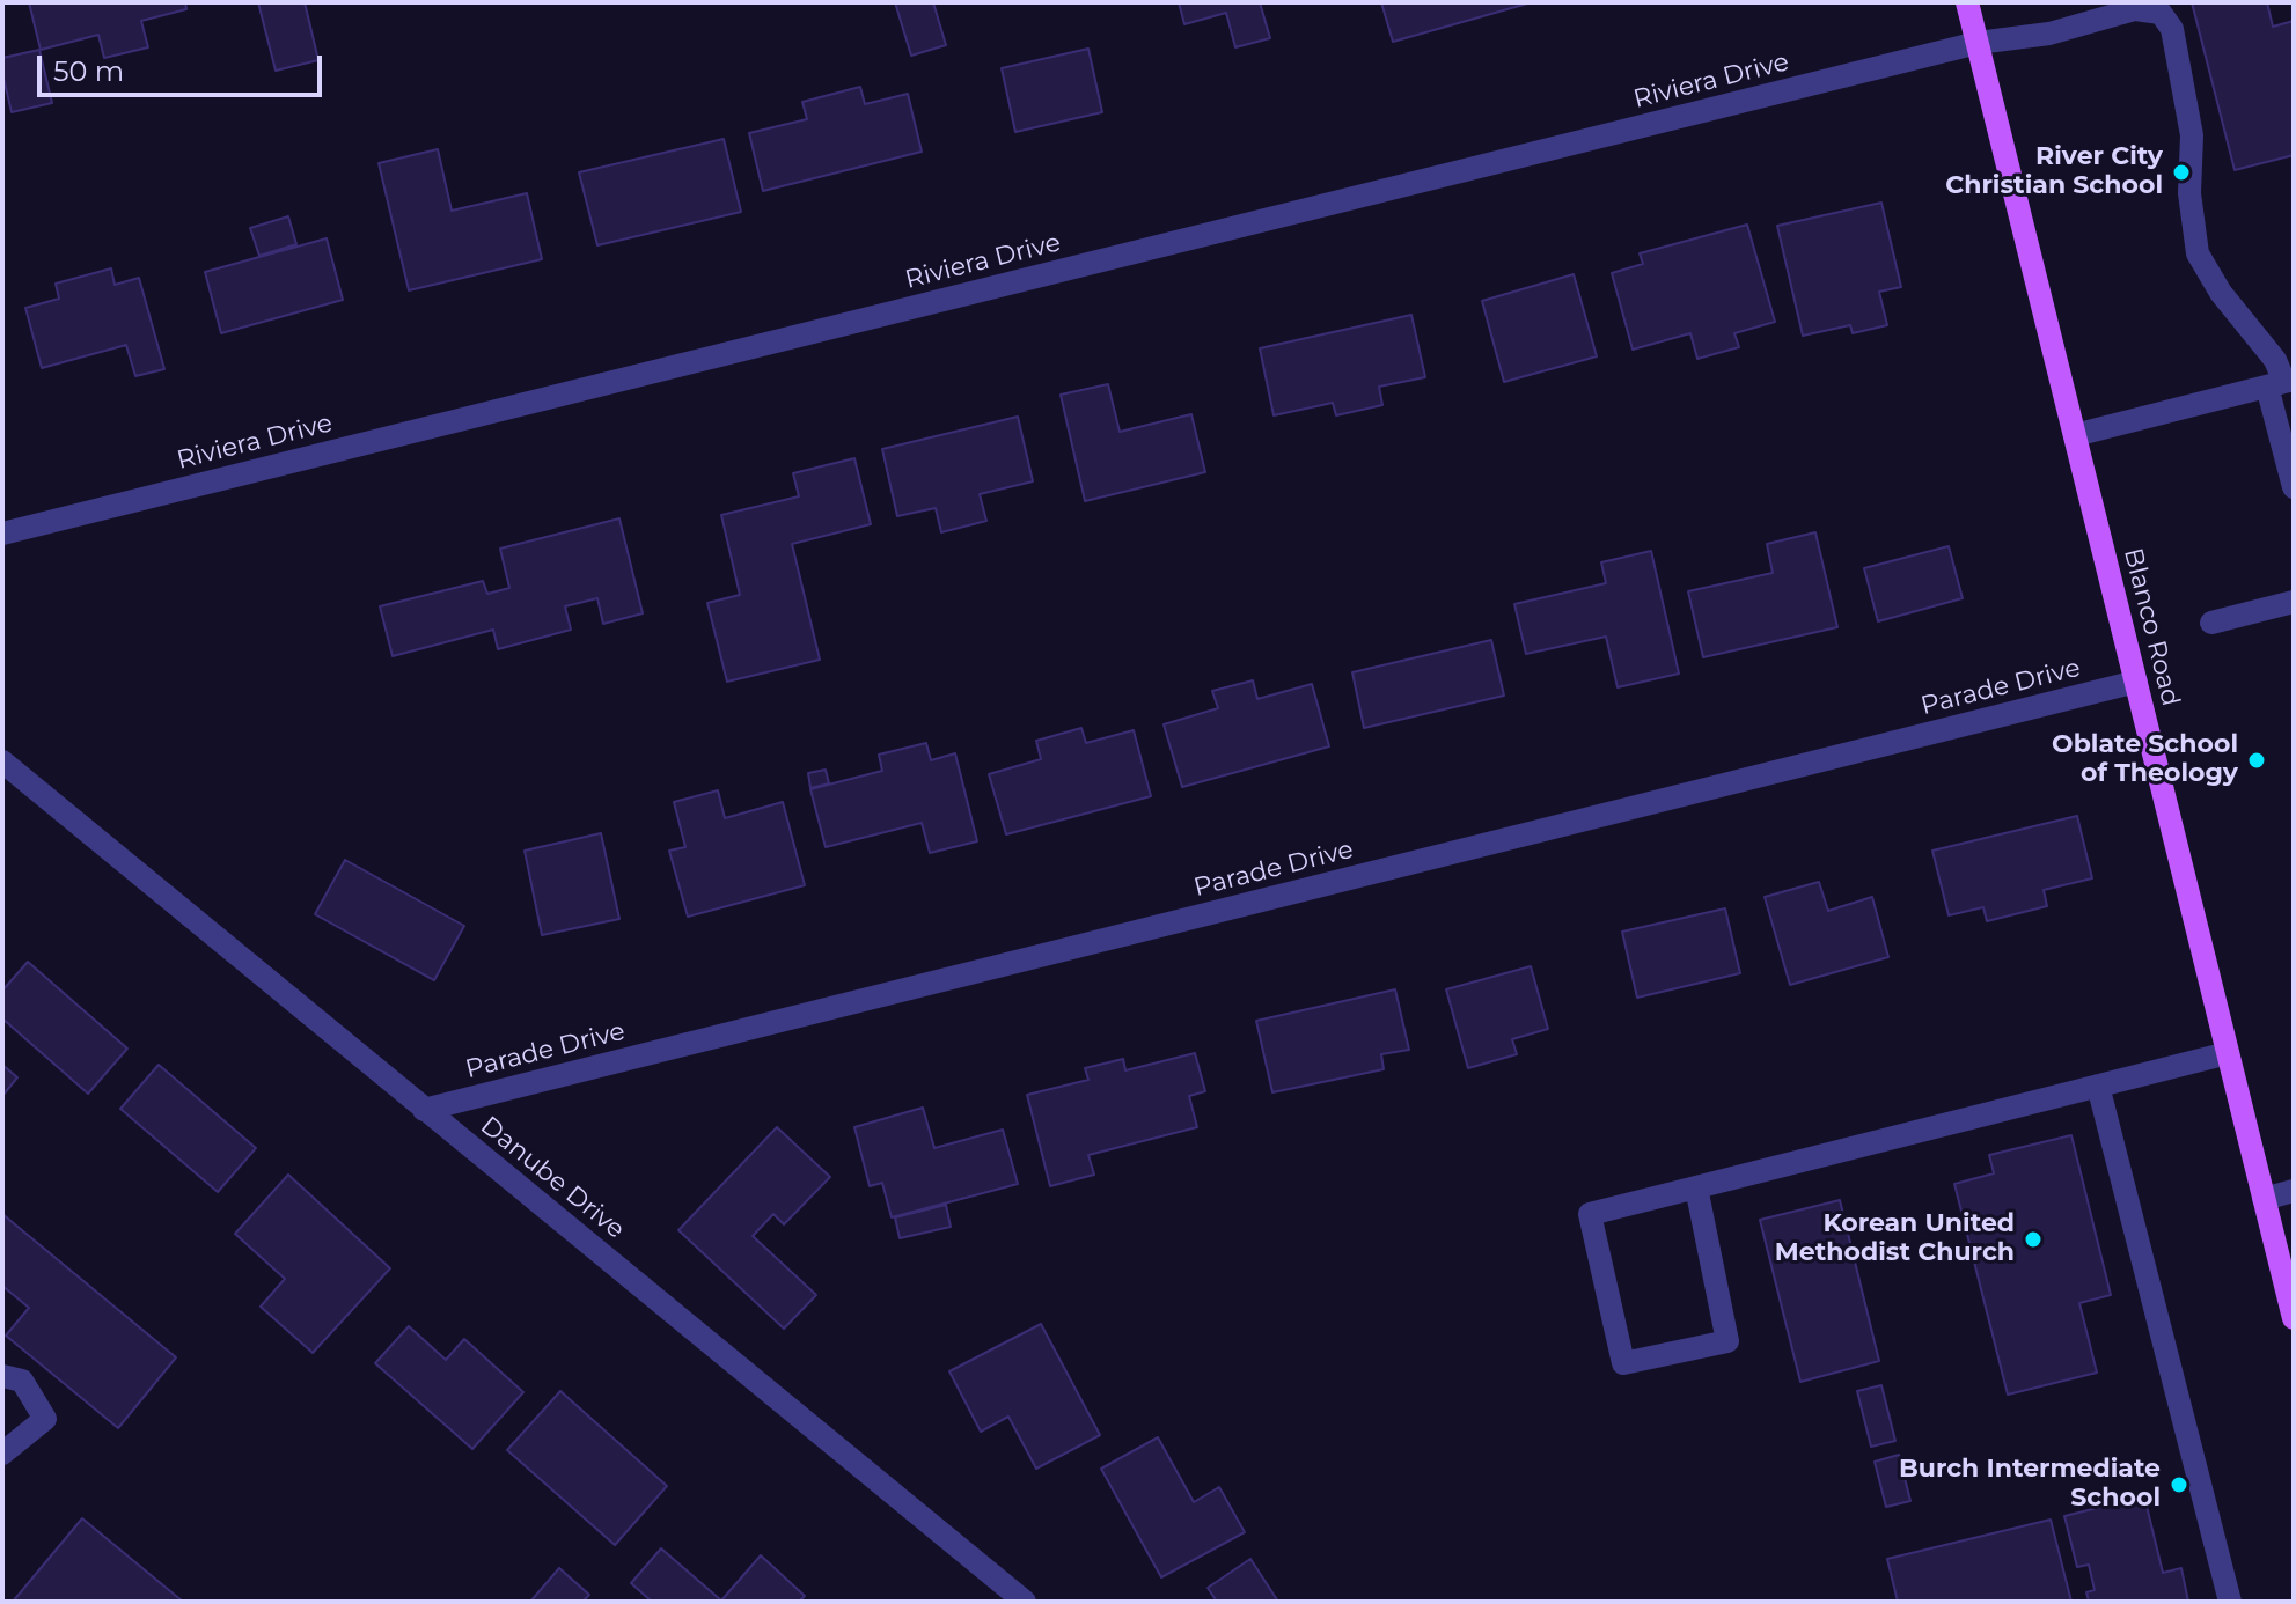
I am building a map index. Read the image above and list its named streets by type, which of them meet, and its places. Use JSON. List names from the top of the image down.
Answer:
{
  "streets": {
    "main road": ["Blanco Road"],
    "street": ["Riviera Drive", "Parade Drive", "Danube Drive"]
  },
  "crossings": [
    ["Riviera Drive", "Blanco Road"],
    ["Blanco Road", "Parade Drive"],
    ["Parade Drive", "Danube Drive"]
  ],
  "places": [
    "River City Christian School",
    "Oblate School of Theology",
    "Korean United Methodist Church",
    "Burch Intermediate School"
  ],
  "scale_bar": "50 m"
}
